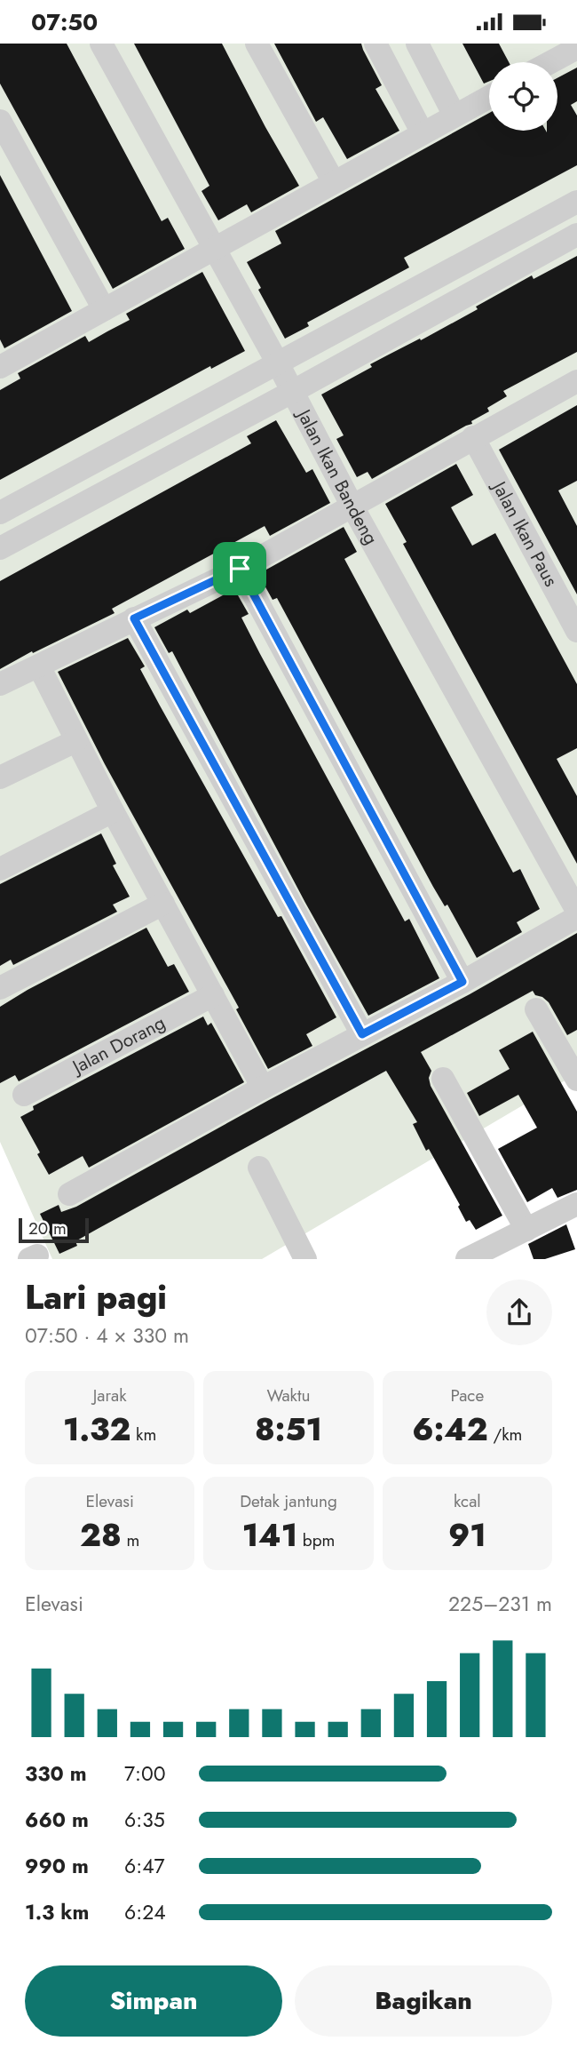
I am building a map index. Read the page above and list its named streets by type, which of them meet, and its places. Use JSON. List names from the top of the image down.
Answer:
{
  "streets": {
    "street": ["Jalan Ikan Bandeng", "Jalan Ikan Paus", "Jalan Dorang"]
  },
  "scale_bar": "20 m",
  "page": {
    "status": "07:50",
    "scale": "20 m",
    "heading": ["Lari pagi", "07:50 · 4 × 330 m"],
    "stats": [
      ["Jarak", "1.32 km"],
      ["Waktu", "8:51"],
      ["Pace", "6:42 /km"],
      ["Elevasi", "28 m"],
      ["Detak jantung", "141 bpm"],
      ["kcal", "91"]
    ],
    "chart": ["Elevasi", "225–231 m"],
    "list": [
      {
        "name": "330 m",
        "note": "7:00"
      },
      {
        "name": "660 m",
        "note": "6:35"
      },
      {
        "name": "990 m",
        "note": "6:47"
      },
      {
        "name": "1.3 km",
        "note": "6:24"
      }
    ],
    "buttons": ["Simpan", "Bagikan"]
  }
}
